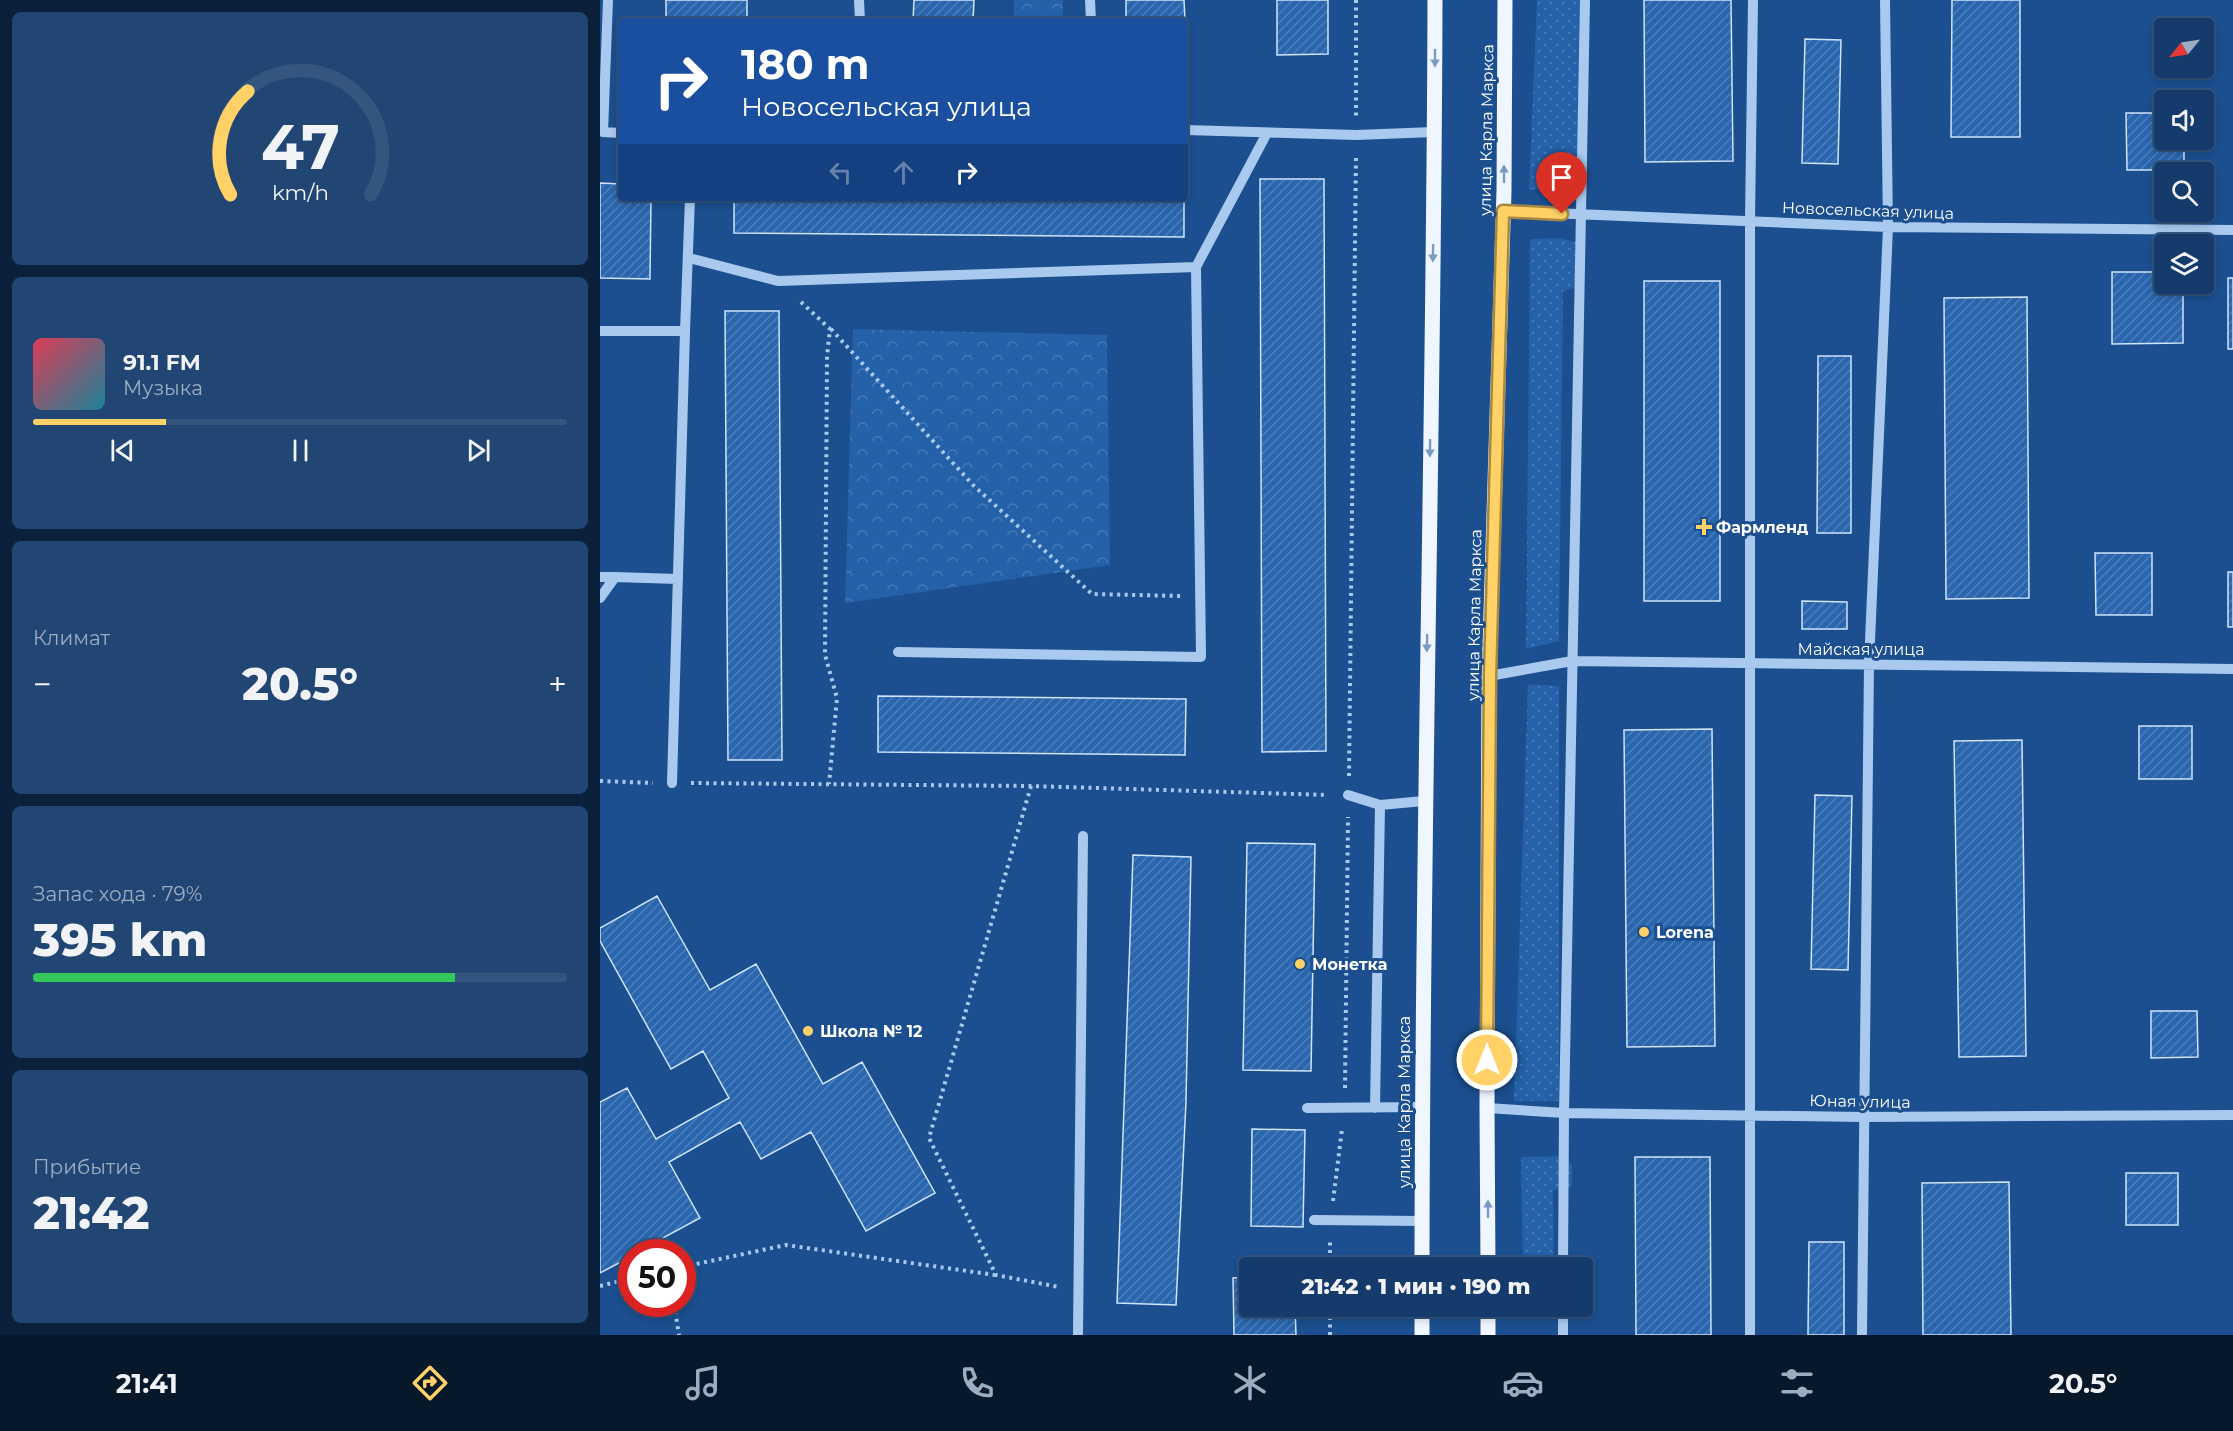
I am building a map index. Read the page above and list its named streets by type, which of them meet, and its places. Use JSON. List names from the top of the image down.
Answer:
{
  "streets": {
    "main road": ["улица Карла Маркса"],
    "street": ["Новосельская улица", "Майская улица", "Юная улица"]
  },
  "crossings": [
    ["улица Карла Маркса", "Новосельская улица"],
    ["улица Карла Маркса", "Майская улица"],
    ["улица Карла Маркса", "Юная улица"]
  ],
  "places": {
    "health": ["Фармленд"],
    "other": ["Lorena", "Монетка", "Школа № 12"]
  },
  "north": "bottom left",
  "page": {
    "turn": ["180 m", "Новосельская улица"],
    "song": ["91.1 FM", "Музыка"],
    "tile": [
      "Климат",
      ["Запас хода · 79%", "395 km"],
      ["Прибытие", "21:42"]
    ],
    "heat": ["−", "20.5°", "+"],
    "limit": "50",
    "trip": "21:42 · 1 мин · 190 m",
    "tabs": ["21:41", "20.5°"],
    "gauge": ["47", "km/h"]
  }
}
